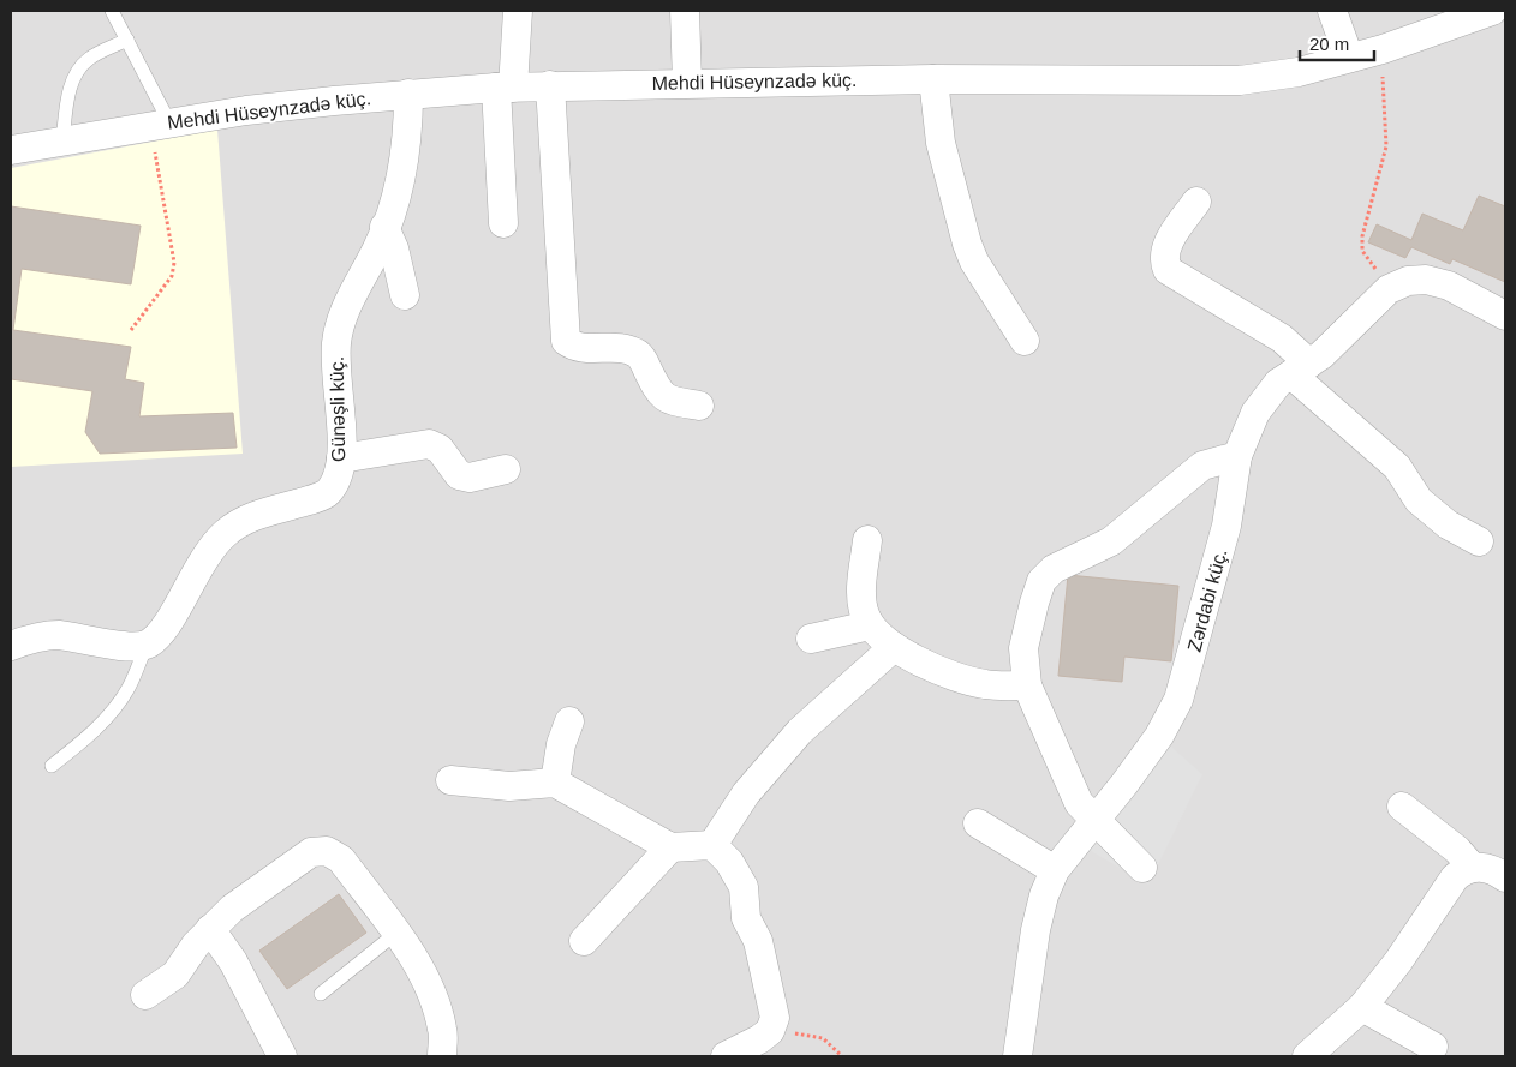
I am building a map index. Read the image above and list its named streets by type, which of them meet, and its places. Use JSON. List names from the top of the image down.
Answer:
{
  "streets": {
    "street": ["Mehdi Hüseynzadə küç.", "Günəşli küç.", "Zərdabi küç."]
  },
  "crossings": [
    ["Mehdi Hüseynzadə küç.", "Günəşli küç."]
  ],
  "scale_bar": "20 m"
}
